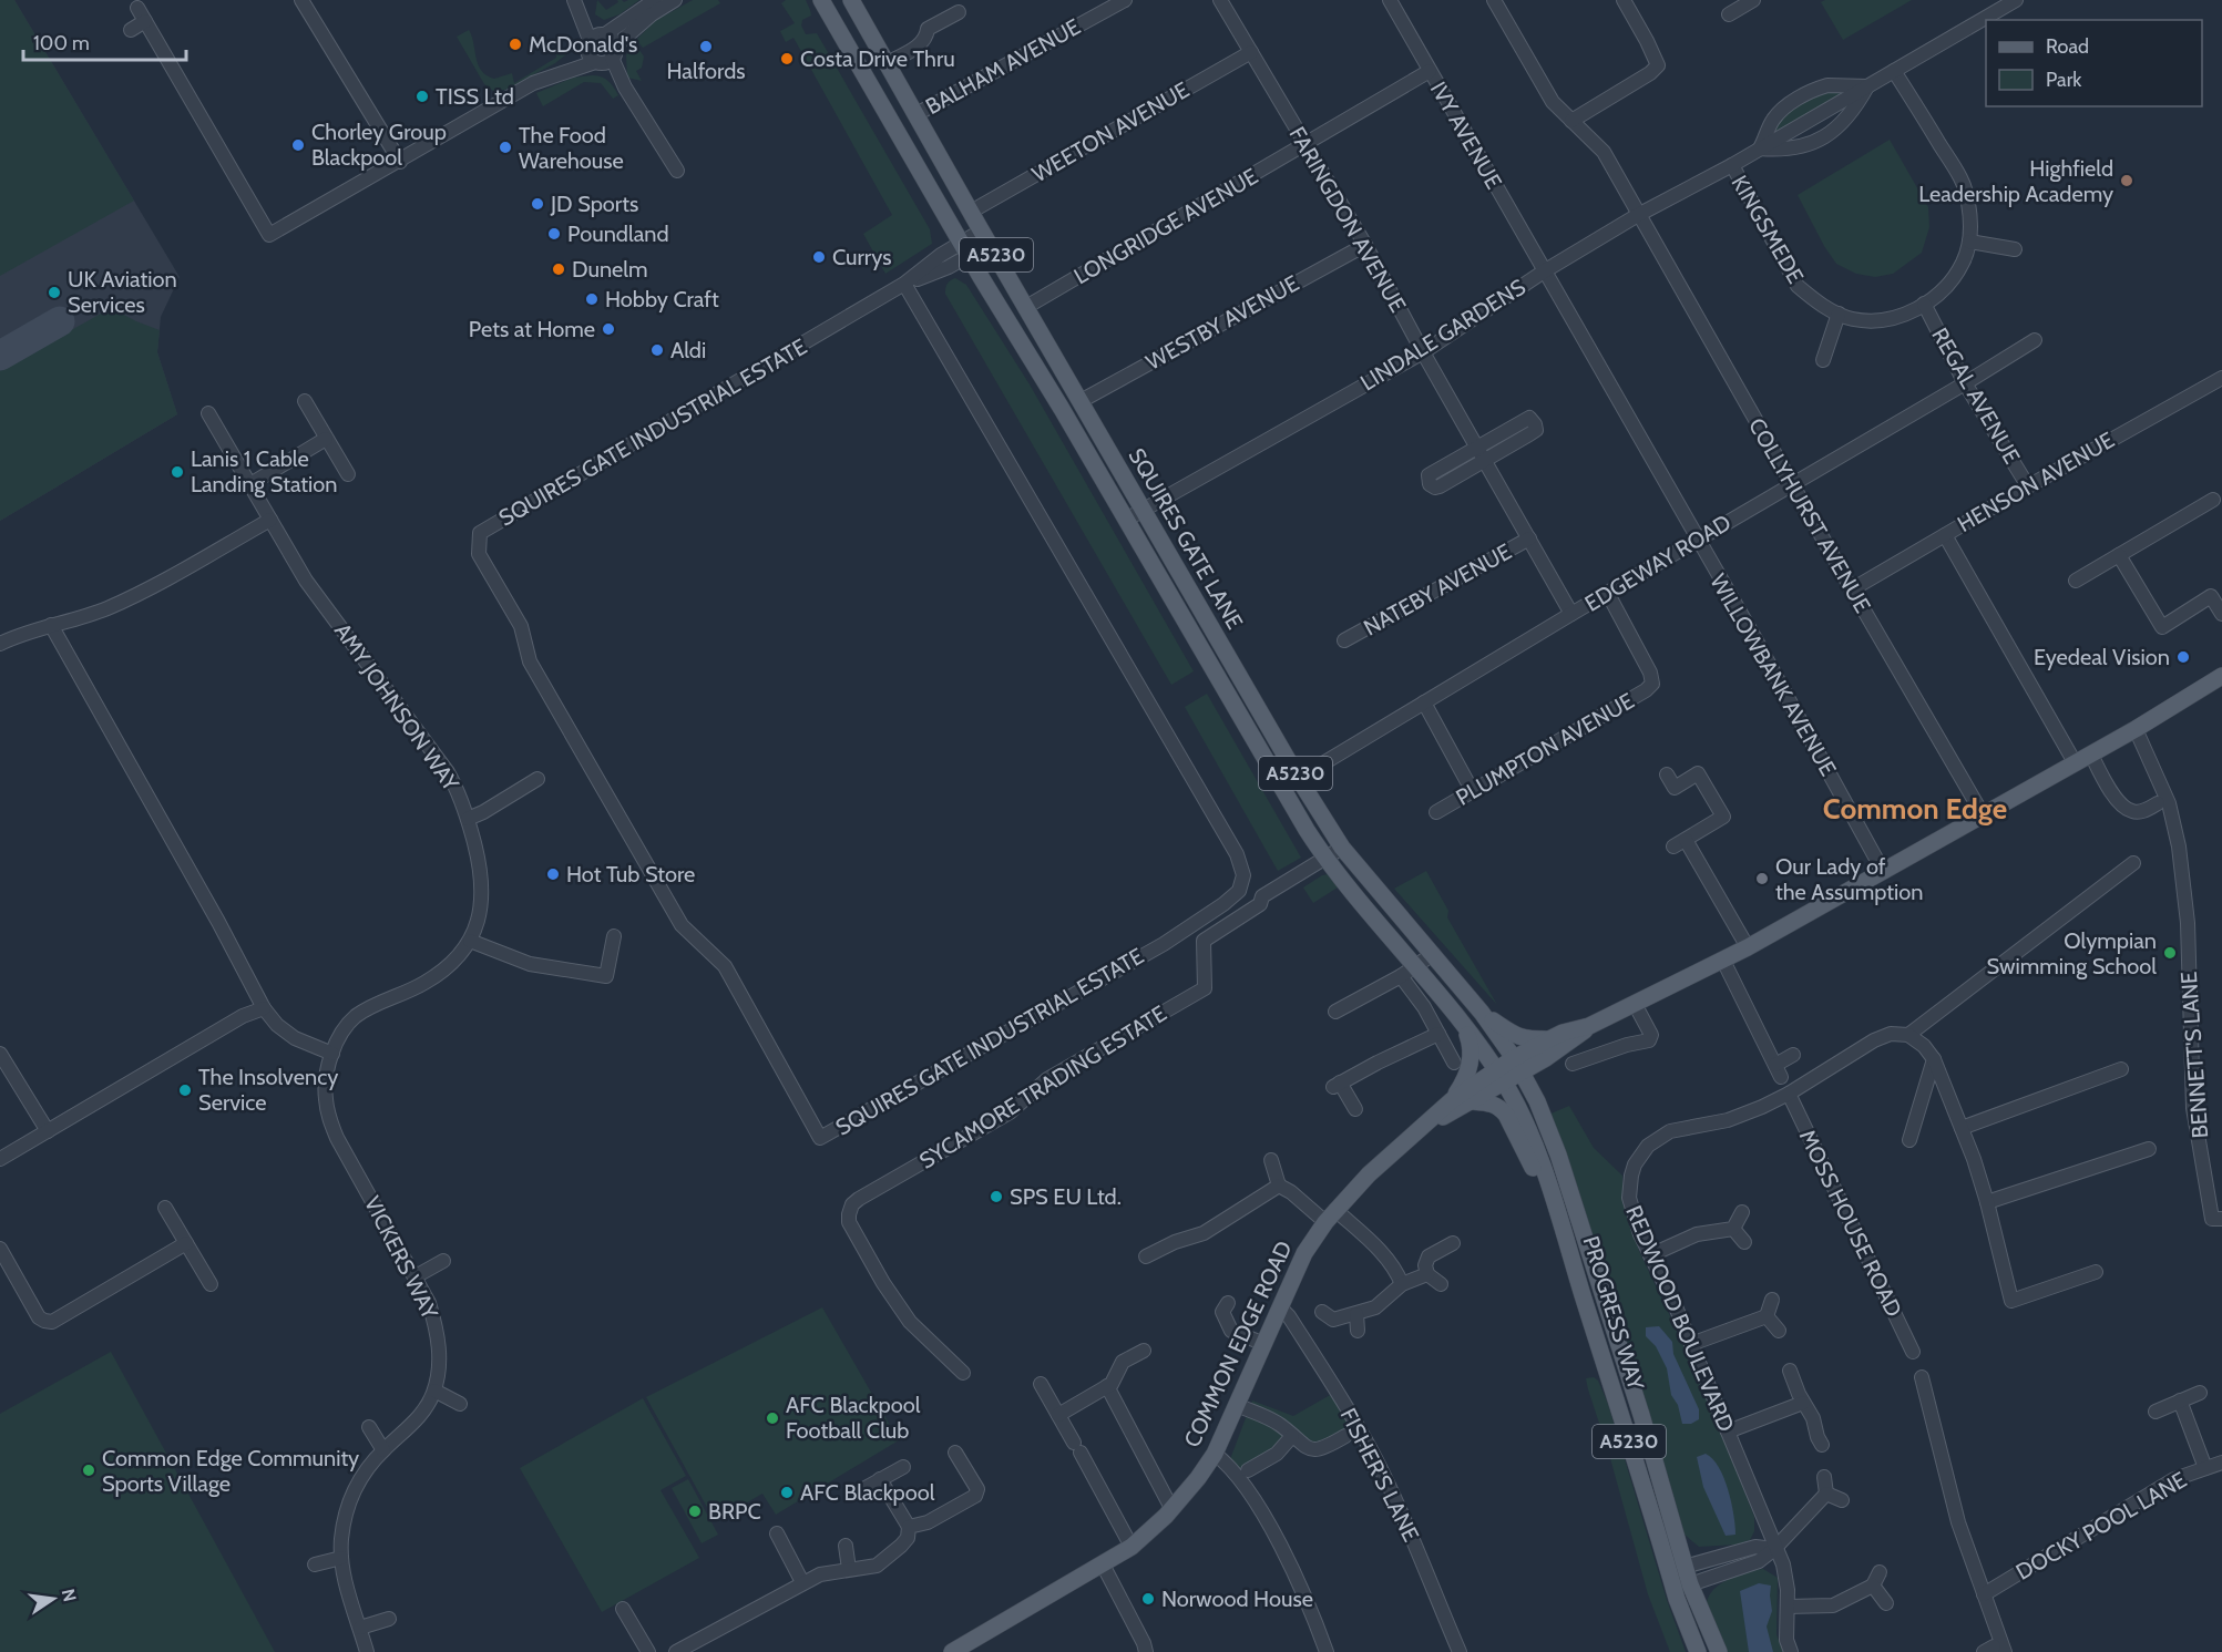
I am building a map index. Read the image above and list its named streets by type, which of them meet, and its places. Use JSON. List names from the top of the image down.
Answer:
{
  "streets": {
    "main road": [
      "A5230",
      "SQUIRES GATE LANE",
      "PROGRESS WAY",
      "COMMON EDGE ROAD"
    ],
    "street": [
      "BALHAM AVENUE",
      "WEETON AVENUE",
      "IVY AVENUE",
      "FARINGDON AVENUE",
      "LONGRIDGE AVENUE",
      "KINGSMEDE",
      "WESTBY AVENUE",
      "LINDALE GARDENS",
      "REGAL AVENUE",
      "SQUIRES GATE INDUSTRIAL ESTATE",
      "HENSON AVENUE",
      "COLLYHURST AVENUE",
      "EDGEWAY ROAD",
      "NATEBY AVENUE",
      "WILLOWBANK AVENUE",
      "AMY JOHNSON WAY",
      "PLUMPTON AVENUE",
      "BENNETT'S LANE",
      "SYCAMORE TRADING ESTATE",
      "MOSS HOUSE ROAD",
      "VICKERS WAY",
      "REDWOOD BOULEVARD",
      "FISHER'S LANE",
      "DOCKY POOL LANE"
    ]
  },
  "crossings": [
    ["BALHAM AVENUE", "SQUIRES GATE LANE"],
    ["WEETON AVENUE", "FARINGDON AVENUE"],
    ["WEETON AVENUE", "SQUIRES GATE LANE"],
    ["IVY AVENUE", "LONGRIDGE AVENUE"],
    ["IVY AVENUE", "LINDALE GARDENS"],
    ["IVY AVENUE", "WILLOWBANK AVENUE"],
    ["FARINGDON AVENUE", "LONGRIDGE AVENUE"],
    ["FARINGDON AVENUE", "WESTBY AVENUE"],
    ["FARINGDON AVENUE", "LINDALE GARDENS"],
    ["FARINGDON AVENUE", "EDGEWAY ROAD"],
    ["FARINGDON AVENUE", "NATEBY AVENUE"],
    ["LONGRIDGE AVENUE", "SQUIRES GATE LANE"],
    ["KINGSMEDE", "LINDALE GARDENS"],
    ["KINGSMEDE", "REGAL AVENUE"],
    ["WESTBY AVENUE", "SQUIRES GATE LANE"],
    ["LINDALE GARDENS", "COLLYHURST AVENUE"],
    ["LINDALE GARDENS", "SQUIRES GATE LANE"],
    ["LINDALE GARDENS", "WILLOWBANK AVENUE"],
    ["REGAL AVENUE", "HENSON AVENUE"],
    ["REGAL AVENUE", "EDGEWAY ROAD"],
    ["HENSON AVENUE", "COLLYHURST AVENUE"],
    ["COLLYHURST AVENUE", "EDGEWAY ROAD"],
    ["COLLYHURST AVENUE", "COMMON EDGE ROAD"],
    ["SQUIRES GATE LANE", "EDGEWAY ROAD"],
    ["SQUIRES GATE LANE", "SYCAMORE TRADING ESTATE"],
    ["SQUIRES GATE LANE", "PROGRESS WAY"],
    ["SQUIRES GATE LANE", "COMMON EDGE ROAD"],
    ["EDGEWAY ROAD", "WILLOWBANK AVENUE"],
    ["EDGEWAY ROAD", "PLUMPTON AVENUE"],
    ["WILLOWBANK AVENUE", "COMMON EDGE ROAD"],
    ["AMY JOHNSON WAY", "VICKERS WAY"],
    ["BENNETT'S LANE", "COMMON EDGE ROAD"],
    ["MOSS HOUSE ROAD", "REDWOOD BOULEVARD"],
    ["PROGRESS WAY", "COMMON EDGE ROAD"],
    ["COMMON EDGE ROAD", "FISHER'S LANE"]
  ],
  "districts": ["Common Edge"],
  "places": [
    "McDonald's",
    "Halfords",
    "Costa Drive Thru",
    "TISS Ltd",
    "Chorley Group Blackpool",
    "The Food Warehouse",
    "Highfield Leadership Academy",
    "JD Sports",
    "Poundland",
    "Currys",
    "Dunelm",
    "UK Aviation Services",
    "Hobby Craft",
    "Pets at Home",
    "Aldi",
    "Lanis 1 Cable Landing Station",
    "Eyedeal Vision",
    "Hot Tub Store",
    "Our Lady of the Assumption",
    "Olympian Swimming School",
    "The Insolvency Service",
    "SPS EU Ltd.",
    "AFC Blackpool Football Club",
    "Common Edge Community Sports Village",
    "AFC Blackpool",
    "BRPC",
    "Norwood House"
  ],
  "legend": ["Road", "Park"],
  "scale_bar": "100 m",
  "north": "right"
}
